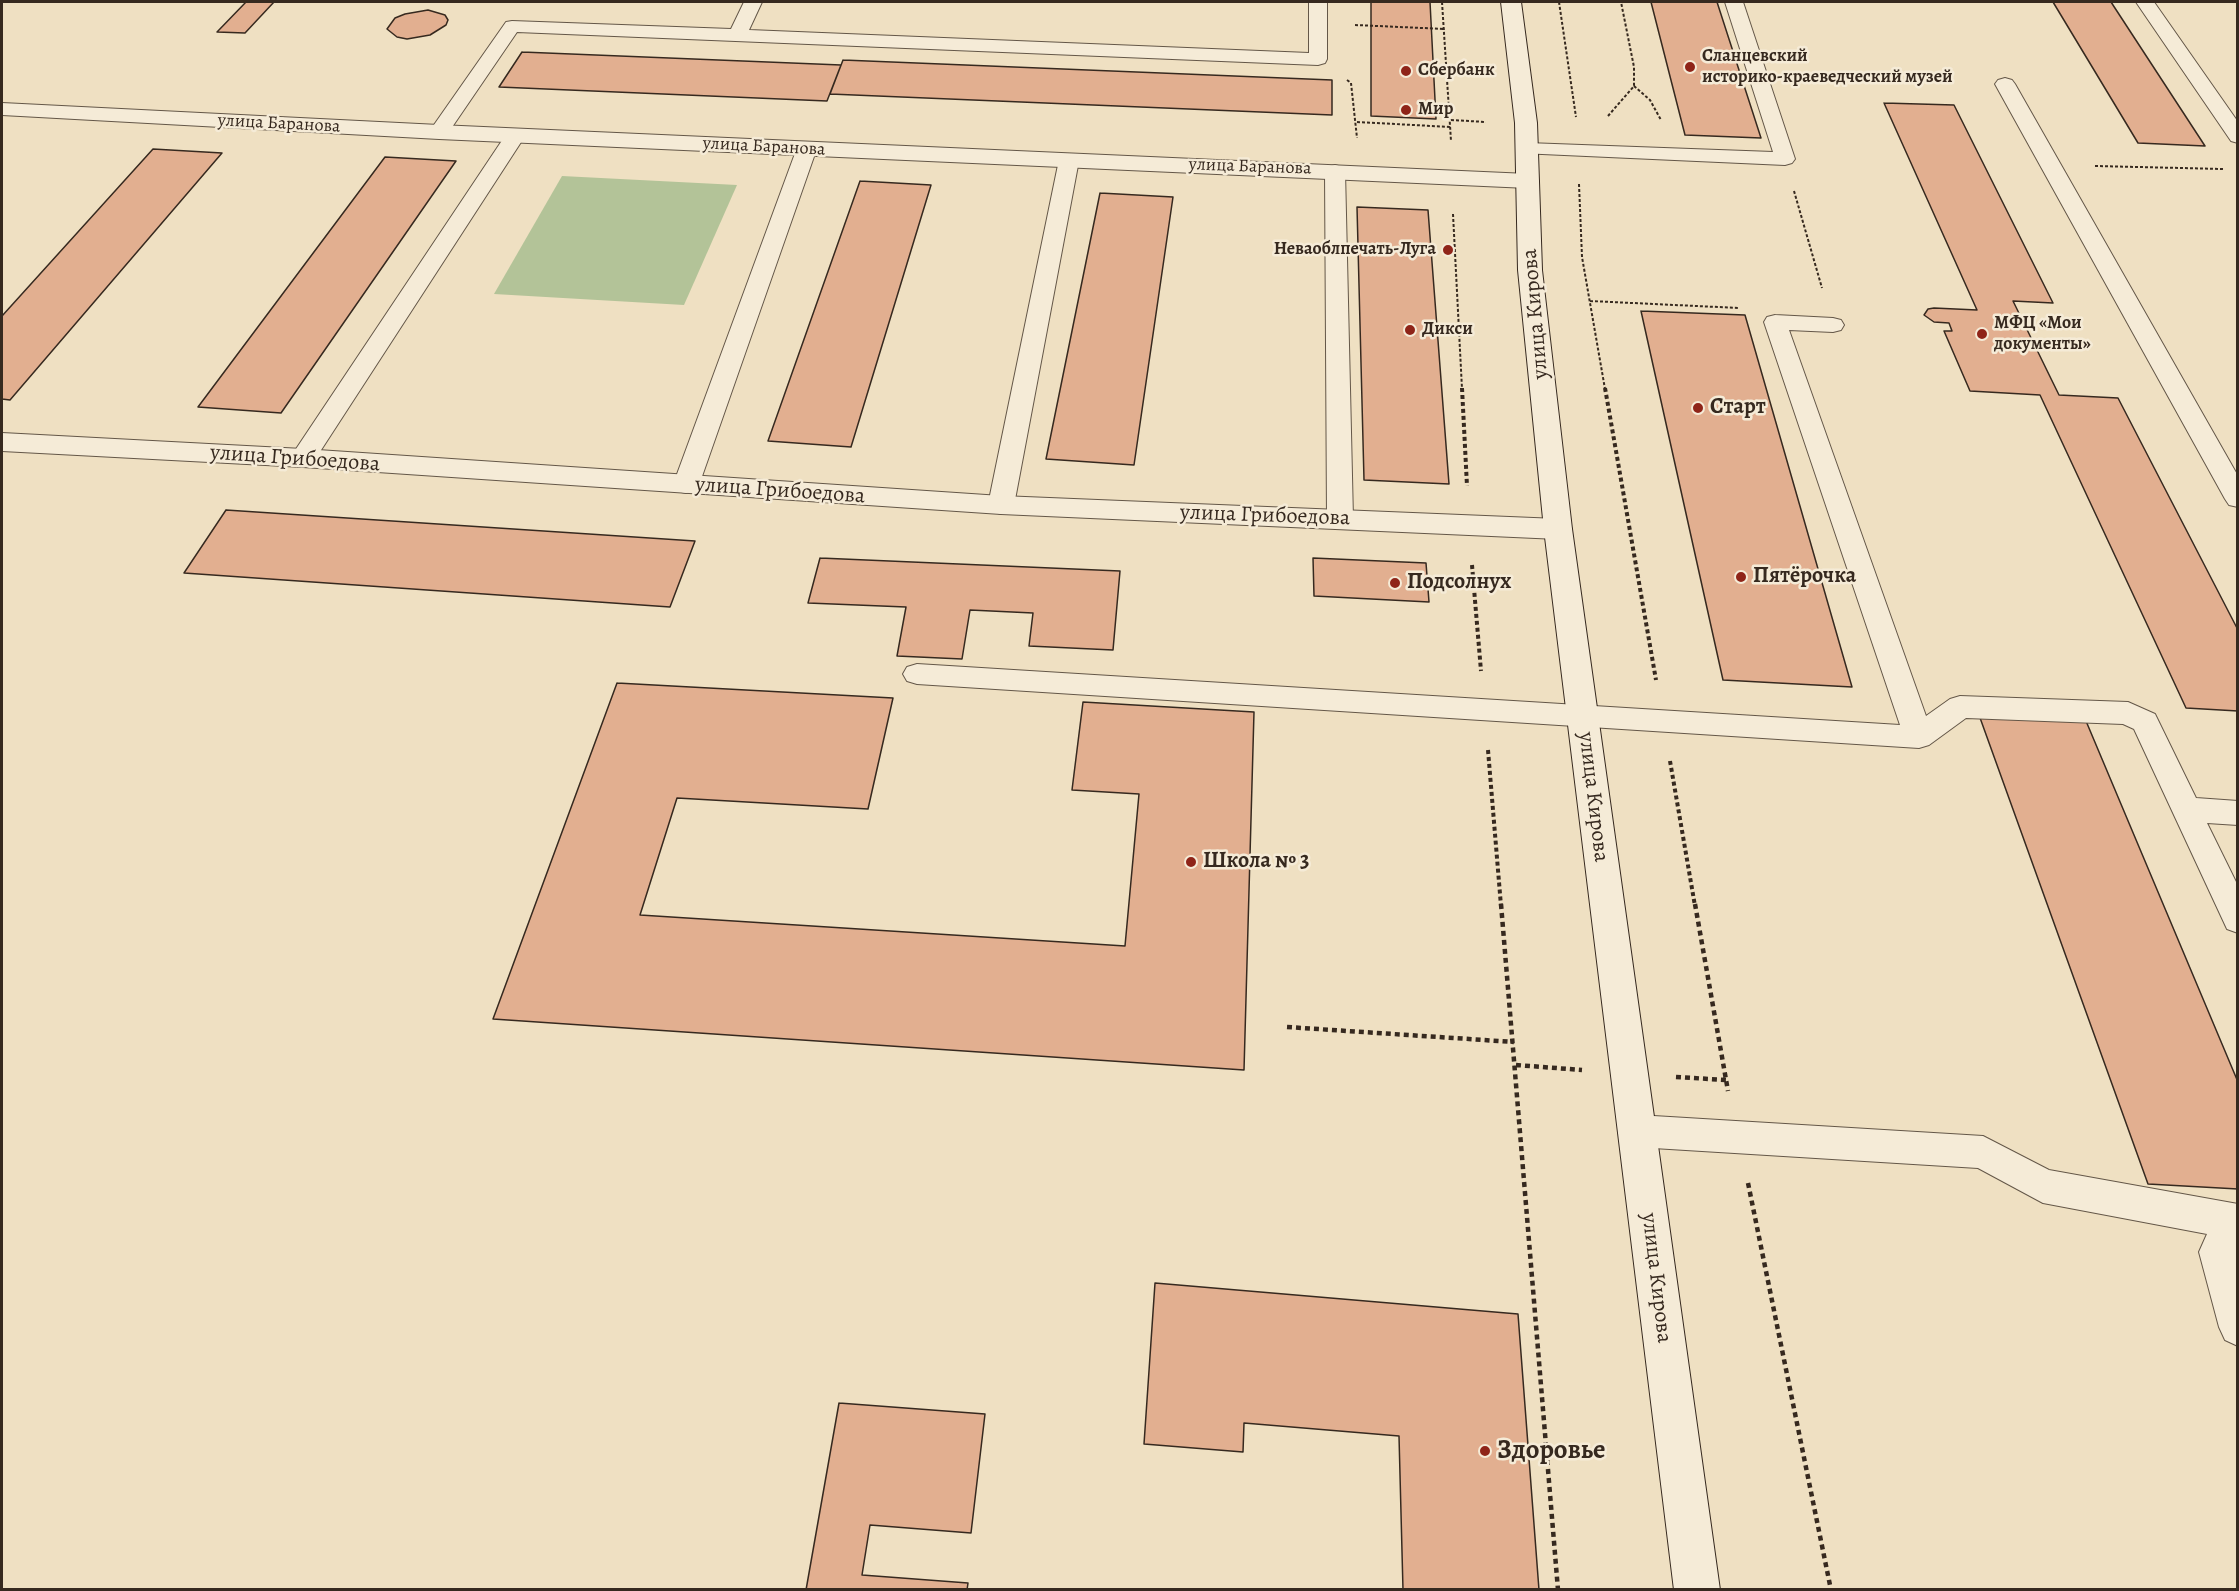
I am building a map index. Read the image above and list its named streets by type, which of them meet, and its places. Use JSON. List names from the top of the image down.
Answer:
{
  "streets": {
    "street": ["улица Баранова", "улица Кирова", "улица Грибоедова"]
  },
  "crossings": [
    ["улица Баранова", "улица Кирова"],
    ["улица Кирова", "улица Грибоедова"]
  ],
  "places": [
    "Сланцевский историко-краеведческий музей",
    "Сбербанк",
    "Мир",
    "Неваоблпечать-Луга",
    "Дикси",
    "МФЦ «Мои документы»",
    "Старт",
    "Пятёрочка",
    "Подсолнух",
    "Школа № 3",
    "Здоровье"
  ]
}
